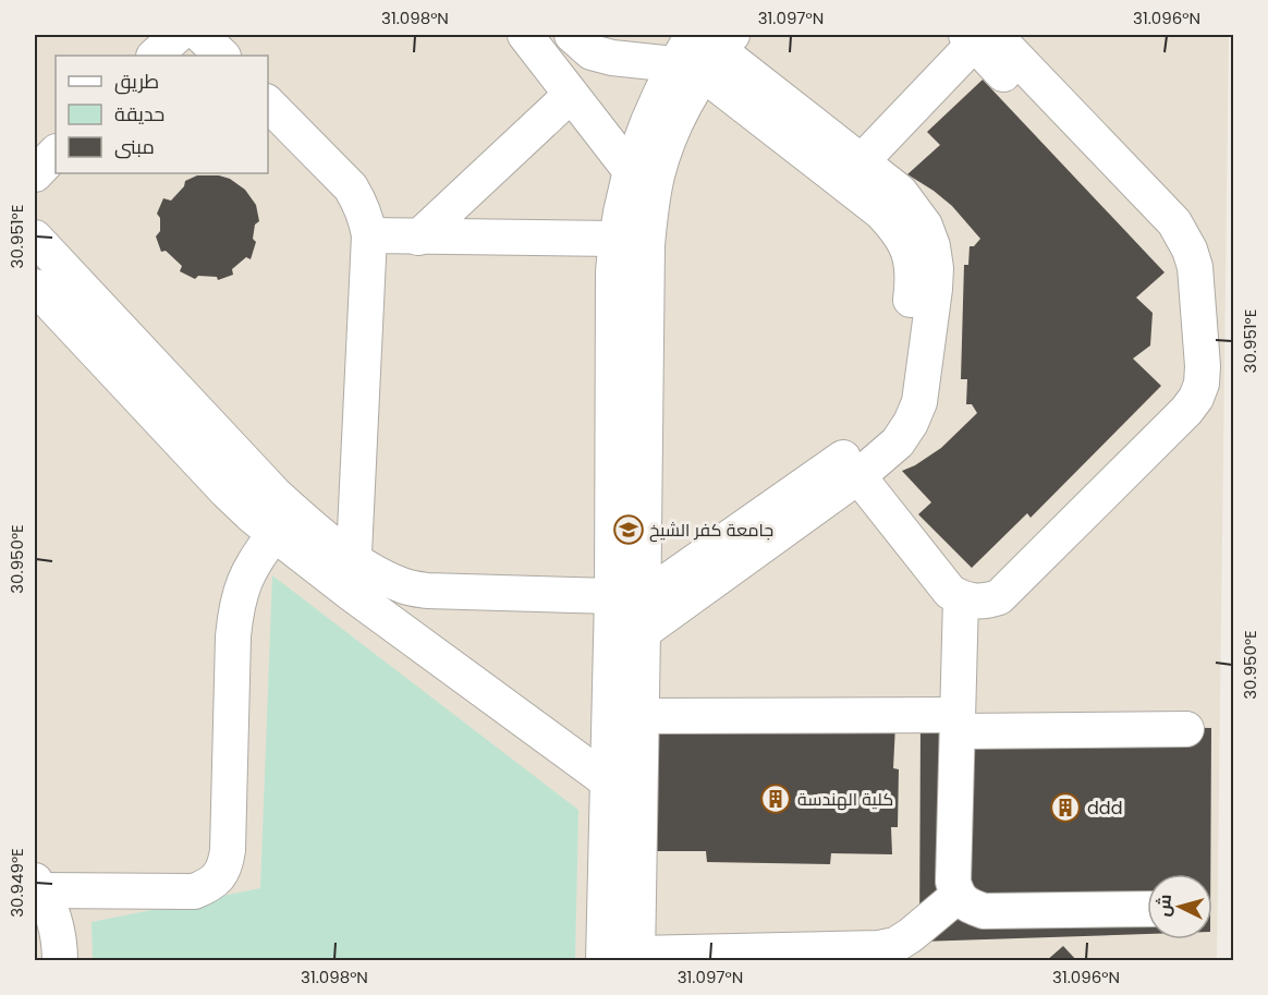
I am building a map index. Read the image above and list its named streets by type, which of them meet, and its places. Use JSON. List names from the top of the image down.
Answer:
{
  "places": {
    "school or university": ["جامعة كفر الشيخ"],
    "building": ["كلية الهندسة", "ddd"]
  },
  "legend": ["طريق", "حديقة", "مبنى"],
  "north": "left",
  "coordinates": [
    "31.098°N",
    "31.097°N",
    "31.096°N",
    "30.951°E",
    "30.950°E",
    "30.949°E"
  ]
}
